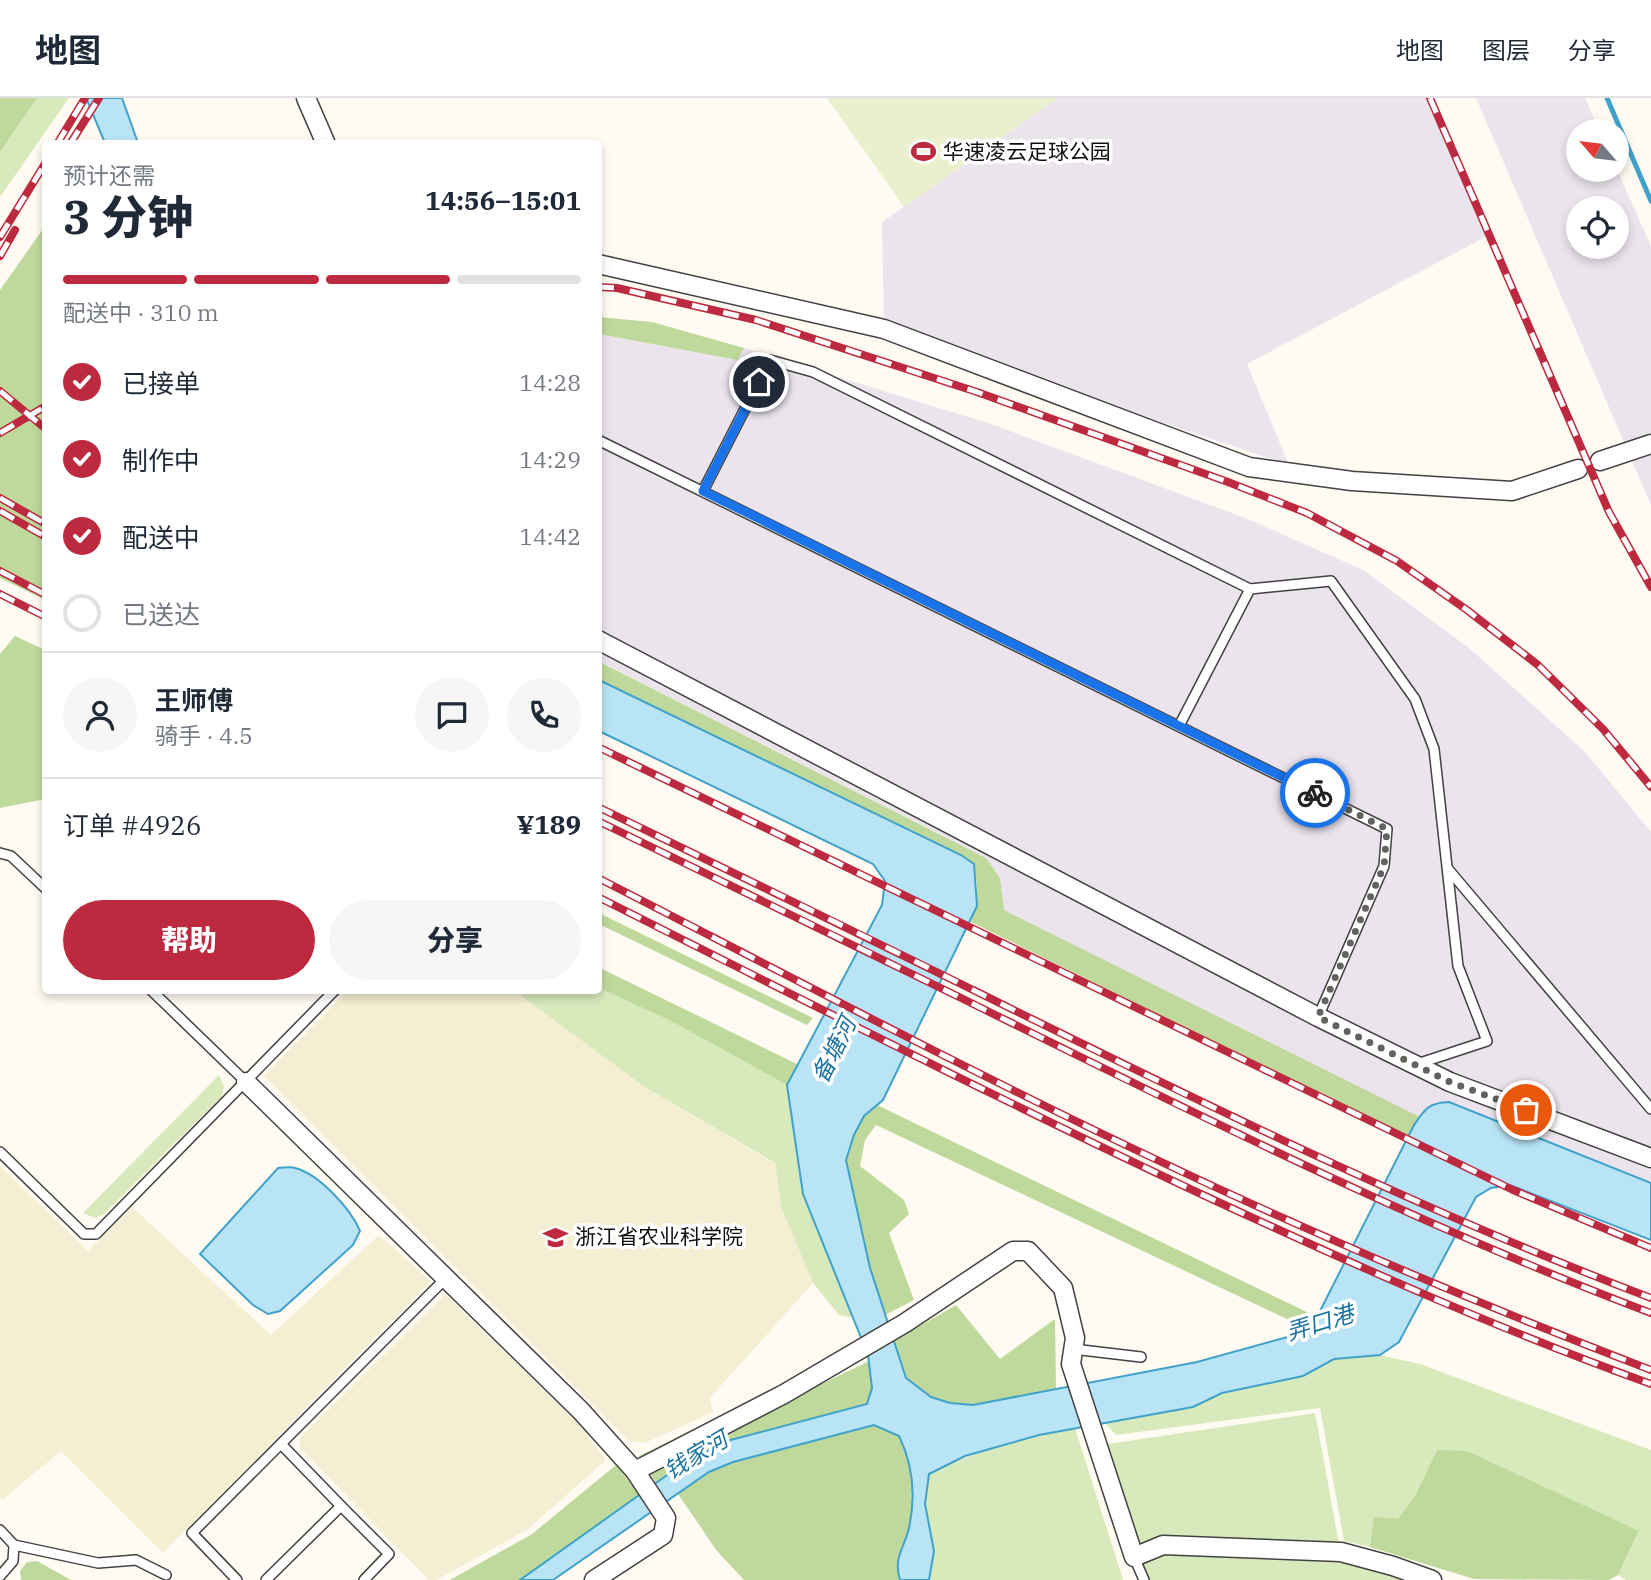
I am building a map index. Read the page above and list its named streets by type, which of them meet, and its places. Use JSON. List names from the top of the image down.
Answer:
{
  "water": ["备塘河", "弄口港", "钱家河"],
  "places": {
    "sports": ["华速凌云足球公园"],
    "school or university": ["浙江省农业科学院"]
  },
  "north": "top left",
  "page": {
    "header": "地图",
    "nav": ["地图", "图层", "分享"],
    "heading": ["3 分钟", "预计还需", "14:56–15:01"],
    "panel": [
      "王师傅",
      "骑手 · 4.5",
      "订单 #4926",
      "¥189"
    ],
    "bar": "配送中 · 310 m",
    "list": [
      ["已接单", "14:28"],
      ["制作中", "14:29"],
      ["配送中", "14:42"],
      "已送达"
    ],
    "buttons": ["帮助", "分享"]
  }
}
